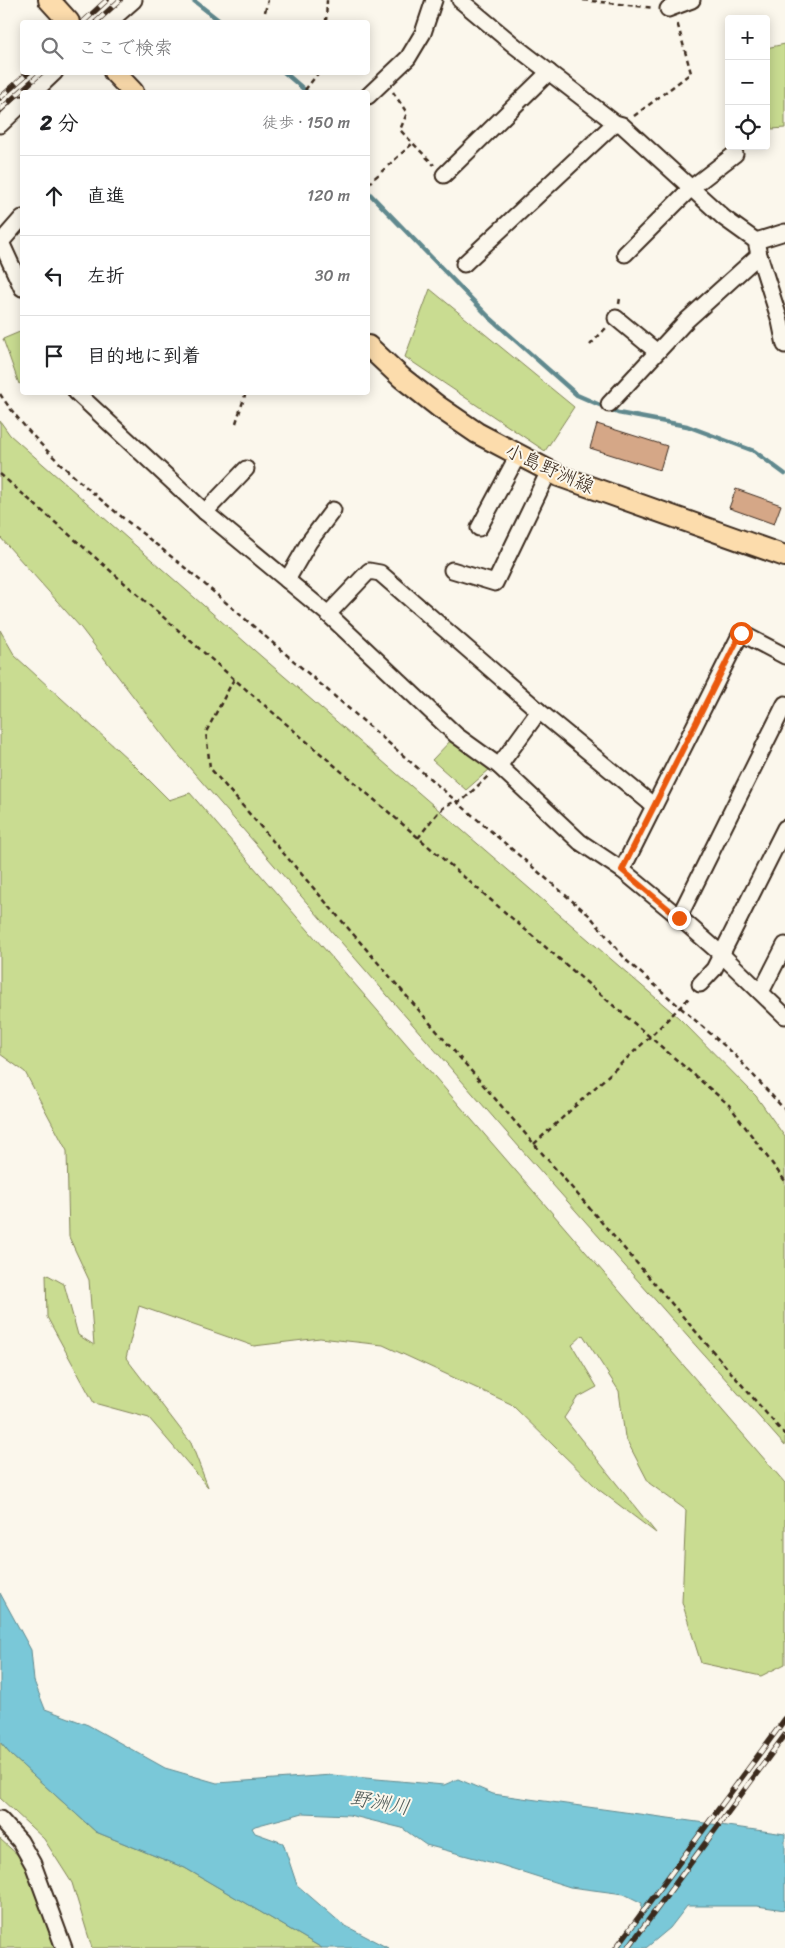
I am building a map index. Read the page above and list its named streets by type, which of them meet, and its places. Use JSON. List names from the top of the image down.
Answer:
{
  "streets": {
    "main road": ["小島野洲線"]
  },
  "water": ["野洲川"],
  "page": {
    "map_buttons": ["+", "−"],
    "search": "ここで検索",
    "heading": ["2 分", "徒歩 · 150 m"],
    "list": [
      ["直進", "120 m"],
      ["左折", "30 m"],
      "目的地に到着"
    ]
  }
}
